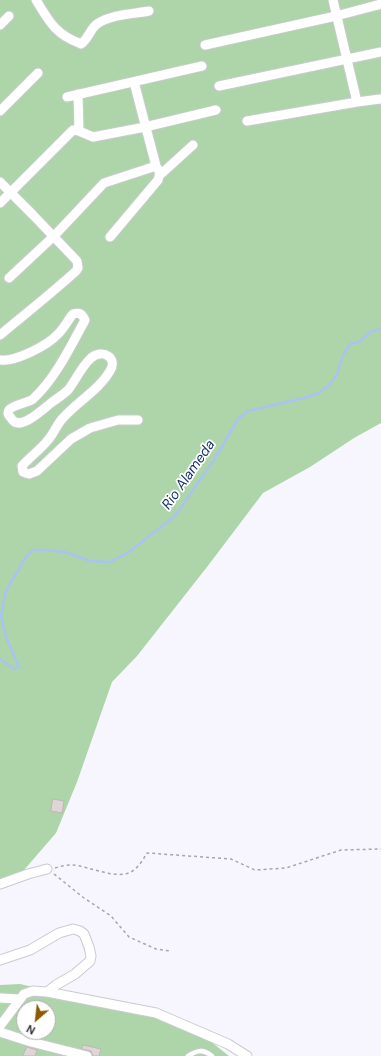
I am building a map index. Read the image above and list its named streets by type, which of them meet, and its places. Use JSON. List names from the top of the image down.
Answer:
{
  "water": ["Rio Alameda"],
  "north": "bottom left"
}
